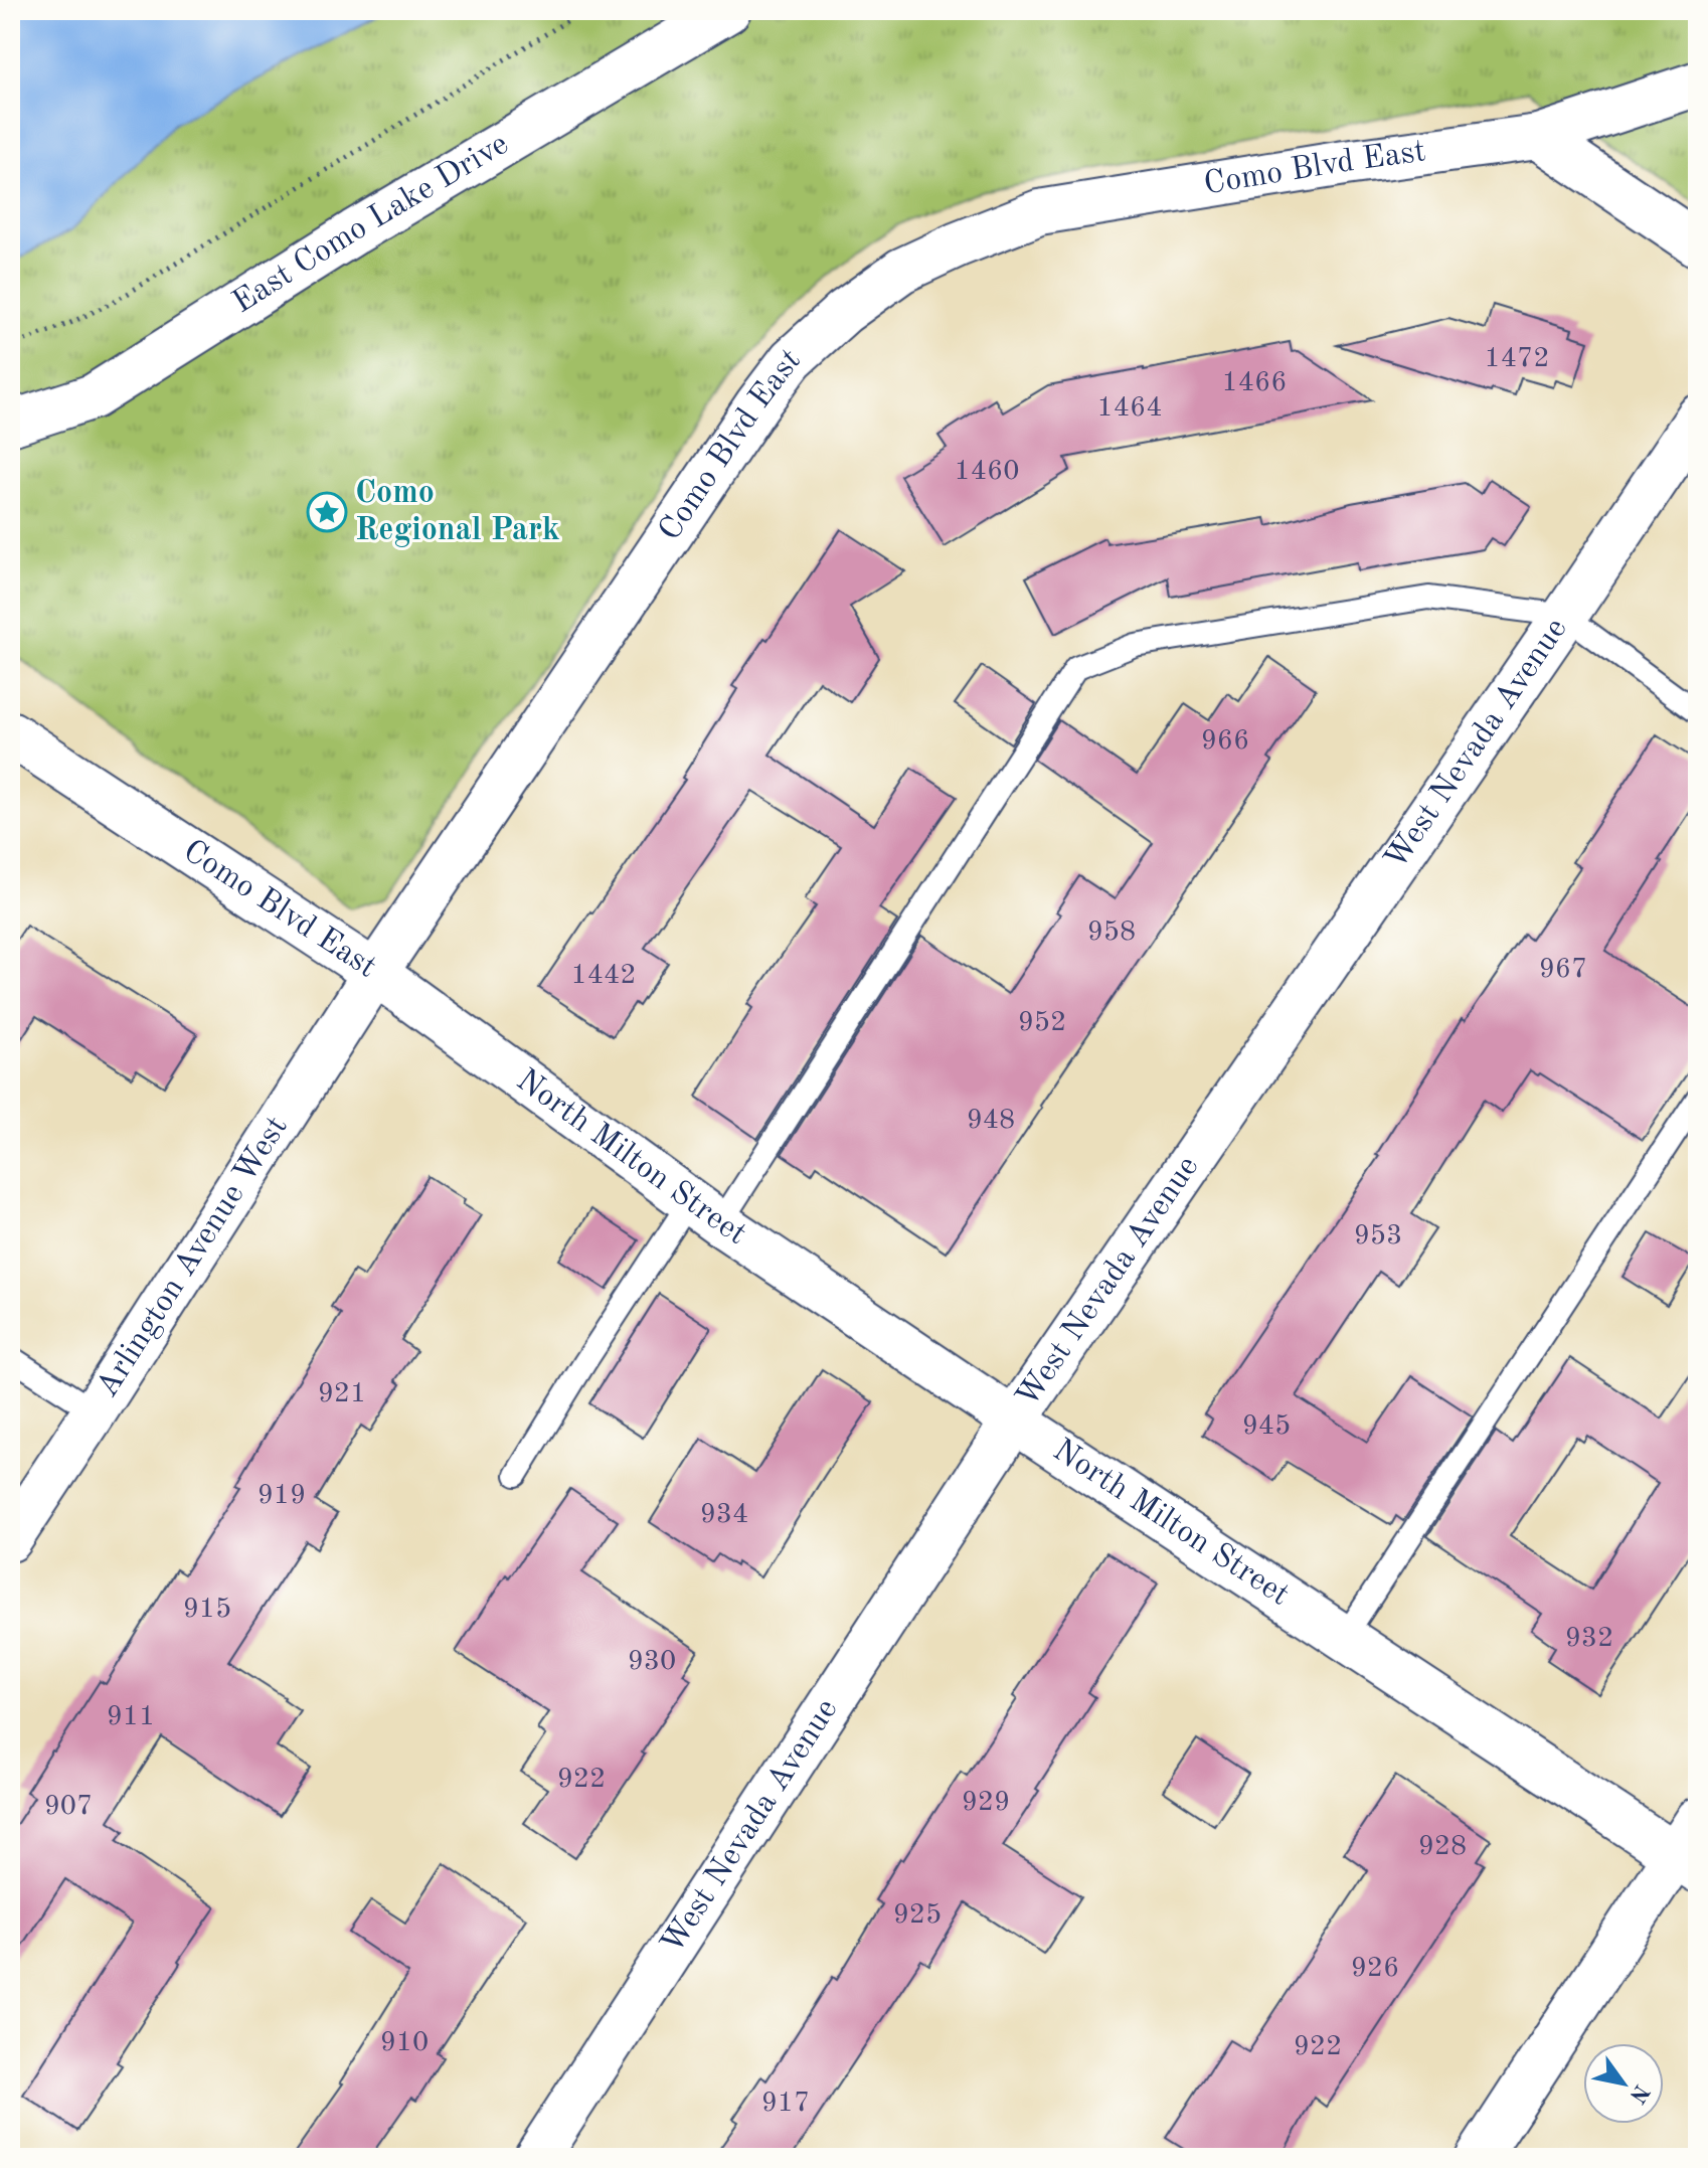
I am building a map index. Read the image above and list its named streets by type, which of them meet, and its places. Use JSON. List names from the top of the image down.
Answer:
{
  "streets": {
    "street": [
      "Como Blvd East",
      "East Como Lake Drive",
      "West Nevada Avenue",
      "North Milton Street",
      "Arlington Avenue West"
    ]
  },
  "crossings": [
    ["Como Blvd East", "North Milton Street"],
    ["Como Blvd East", "Arlington Avenue West"],
    ["West Nevada Avenue", "North Milton Street"],
    ["North Milton Street", "Arlington Avenue West"]
  ],
  "places": {
    "place": ["Como Regional Park"]
  },
  "house_numbers": [
    "1472",
    "1466",
    "1464",
    "1460",
    "966",
    "958",
    "967",
    "1442",
    "952",
    "948",
    "953",
    "921",
    "945",
    "919",
    "934",
    "915",
    "932",
    "930",
    "911",
    "922",
    "929",
    "907",
    "928",
    "925",
    "926",
    "910",
    "922",
    "917"
  ],
  "north": "bottom right"
}
